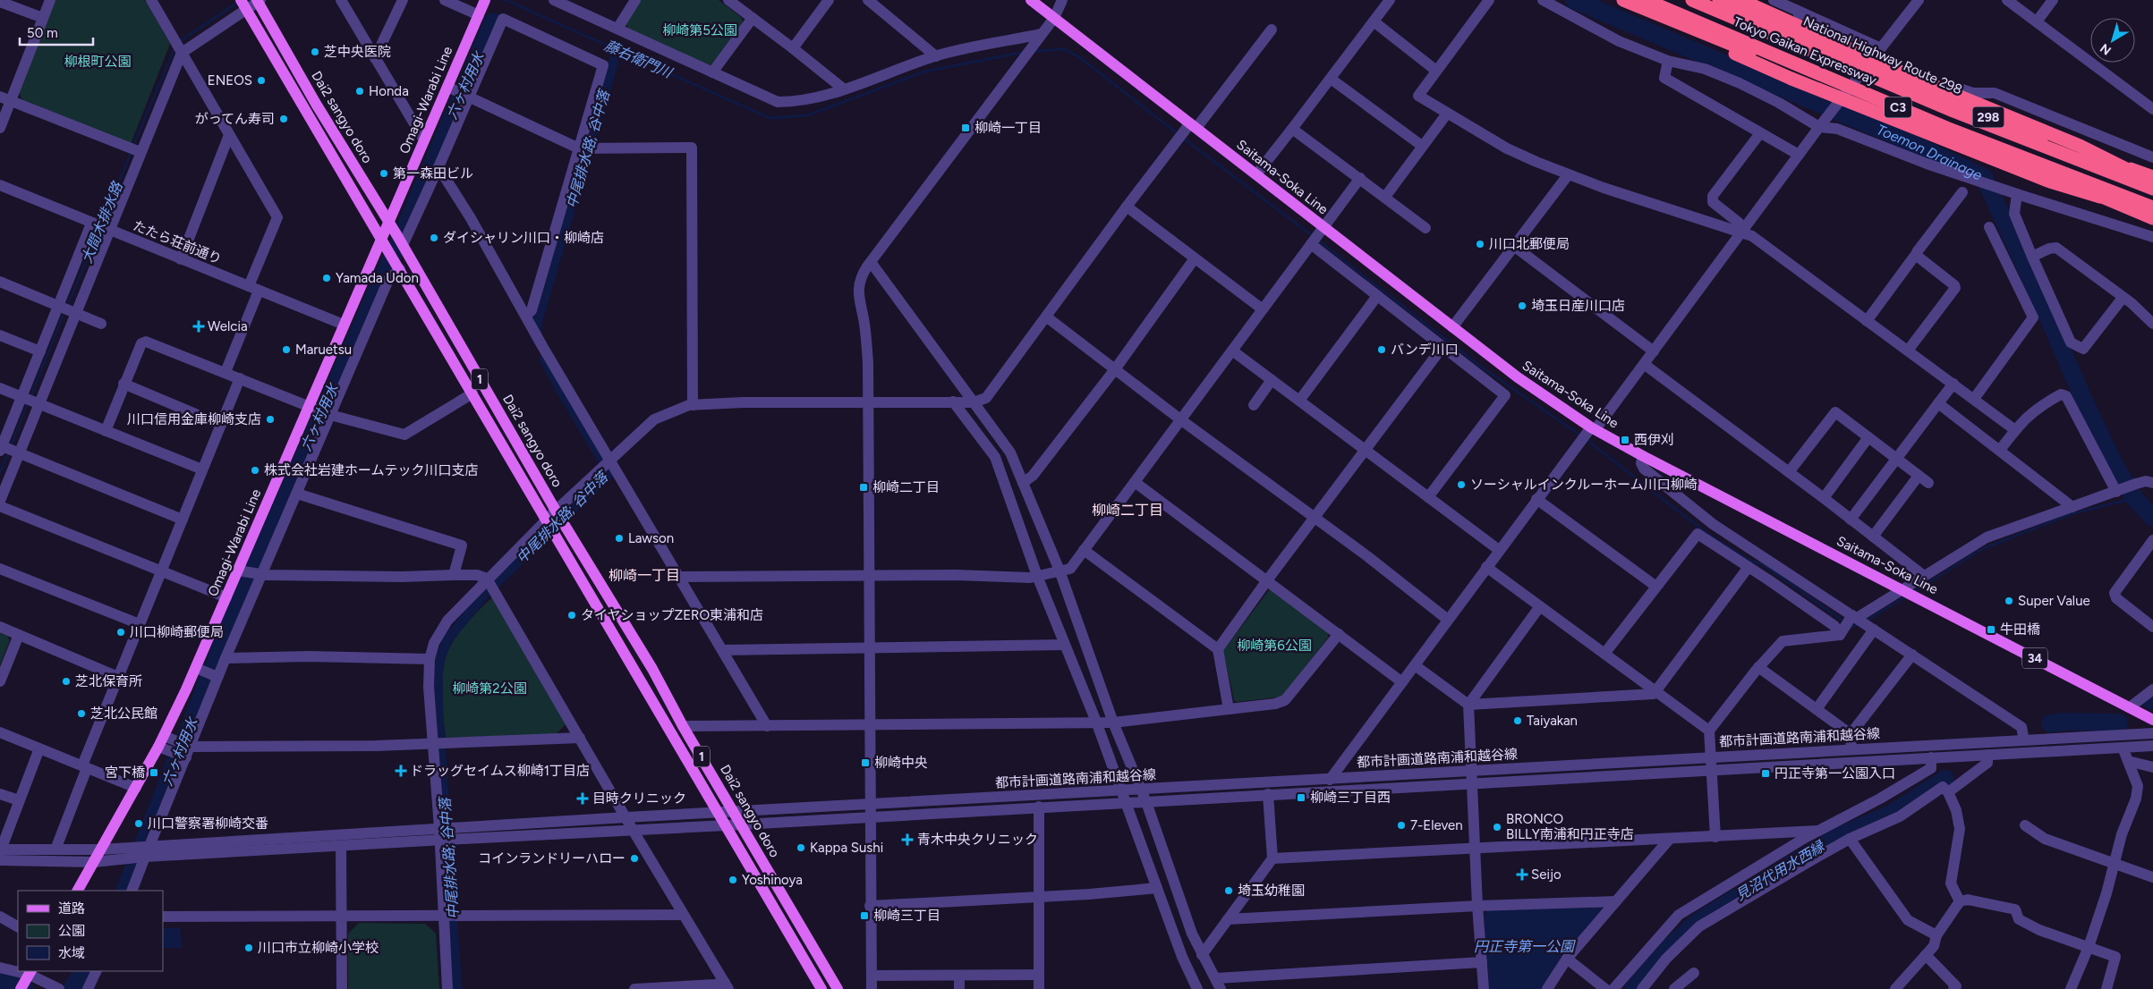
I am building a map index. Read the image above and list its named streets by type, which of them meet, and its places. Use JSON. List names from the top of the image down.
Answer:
{
  "streets": {
    "highway": [
      "Tokyo Gaikan Expressway",
      "National Highway Route 298",
      "C3",
      "298"
    ],
    "main road": [
      "Omagi-Warabi Line",
      "Dai2 sangyo doro",
      "Saitama-Soka Line",
      "1",
      "34"
    ],
    "street": ["たたら荘前通り", "都市計画道路南浦和越谷線"]
  },
  "crossings": [
    ["Omagi-Warabi Line", "Dai2 sangyo doro"],
    ["Omagi-Warabi Line", "たたら荘前通り"],
    ["Omagi-Warabi Line", "都市計画道路南浦和越谷線"],
    ["Dai2 sangyo doro", "都市計画道路南浦和越谷線"]
  ],
  "districts": ["柳崎二丁目", "柳崎一丁目"],
  "water": [
    "藤右衛門川",
    "六ヶ村用水",
    "中尾排水路; 谷中落",
    "Toemon Drainage",
    "大間木排水路",
    "見沼代用水西縁",
    "円正寺第一公園"
  ],
  "parks": [
    "柳崎第5公園",
    "柳根町公園",
    "柳崎第6公園",
    "柳崎第2公園"
  ],
  "places": {
    "other": [
      "芝中央医院",
      "ENEOS",
      "Honda",
      "がってん寿司",
      "第一森田ビル",
      "ダイシャリン川口・柳崎店",
      "川口北郵便局",
      "Yamada Udon",
      "埼玉日産川口店",
      "Maruetsu",
      "バンデ川口",
      "川口信用金庫柳崎支店",
      "株式会社岩建ホームテック川口支店",
      "ソーシャルインクルーホーム川口柳崎",
      "Lawson",
      "Super Value",
      "タイヤショップZERO東浦和店",
      "川口柳崎郵便局",
      "芝北保育所",
      "芝北公民館",
      "Taiyakan",
      "川口警察署柳崎交番",
      "7-Eleven",
      "BRONCO BILLY南浦和円正寺店",
      "Kappa Sushi",
      "コインランドリーハロー",
      "Yoshinoya",
      "埼玉幼稚園",
      "川口市立柳崎小学校"
    ],
    "transit": [
      "柳崎一丁目",
      "西伊刈",
      "柳崎二丁目",
      "牛田橋",
      "柳崎中央",
      "宮下橋",
      "円正寺第一公園入口",
      "柳崎三丁目西",
      "柳崎三丁目"
    ],
    "health": [
      "Welcia",
      "ドラッグセイムス柳崎1丁目店",
      "目時クリニック",
      "青木中央クリニック",
      "Seijo"
    ]
  },
  "legend": ["道路", "公園", "水域"],
  "scale_bar": "50 m",
  "north": "bottom left"
}
